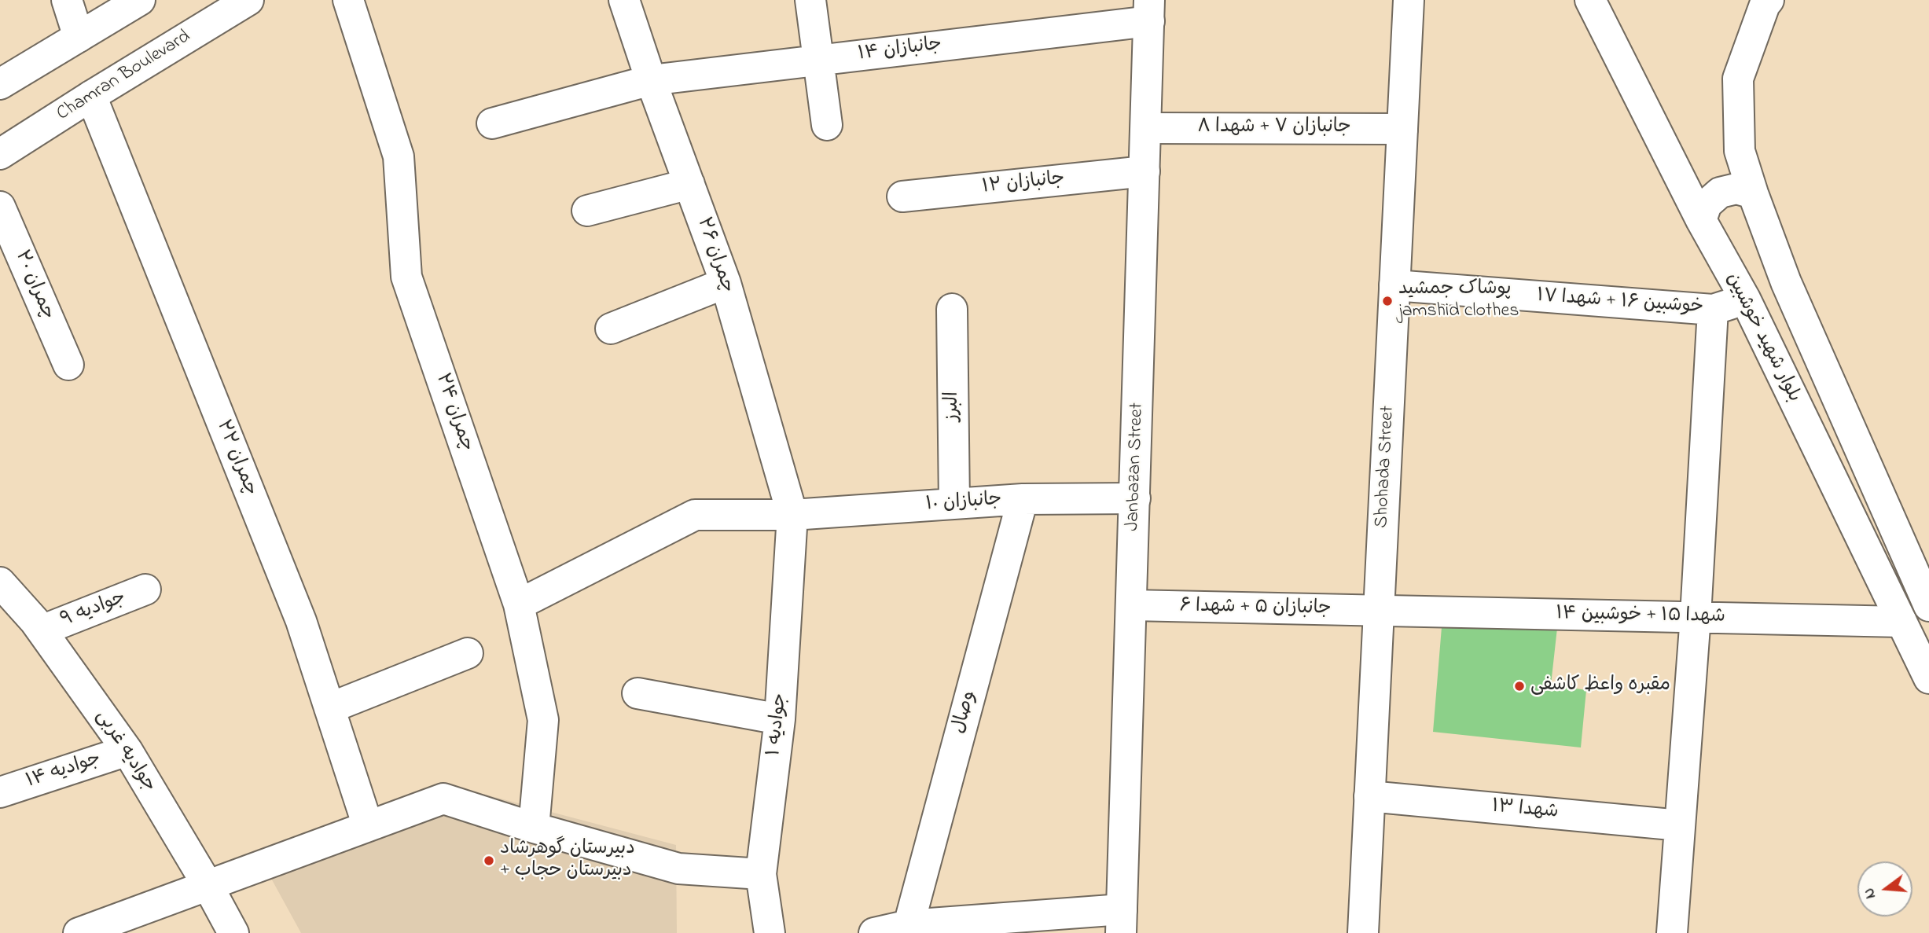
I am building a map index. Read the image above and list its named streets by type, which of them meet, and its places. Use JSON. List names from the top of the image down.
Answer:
{
  "streets": {
    "street": [
      "جانبازان ۱۴",
      "Chamran Boulevard",
      "جانبازان ۷ + شهدا ۸",
      "جانبازان ۱۲",
      "چمران ۲۶",
      "چمران ۲۰",
      "خوشبین ۱۶ + شهدا ۱۷",
      "بلوار شهید خوشبین",
      "البرز",
      "چمران ۲۴",
      "چمران ۲۲",
      "Janbazan Street",
      "Shohada Street",
      "جانبازان ۱۰",
      "جانبازان ۵ + شهدا ۶",
      "جوادیه ۹",
      "شهدا ۱۵ + خوشبین ۱۴",
      "وصال",
      "جوادیه ۱",
      "جوادیه غربی",
      "جوادیه ۱۴",
      "شهدا ۱۳"
    ]
  },
  "crossings": [
    ["جانبازان ۱۴", "چمران ۲۶"],
    ["جانبازان ۱۴", "Janbazan Street"],
    ["Chamran Boulevard", "چمران ۲۲"],
    ["جانبازان ۷ + شهدا ۸", "Janbazan Street"],
    ["جانبازان ۷ + شهدا ۸", "Shohada Street"],
    ["جانبازان ۱۲", "Janbazan Street"],
    ["چمران ۲۶", "جانبازان ۱۰"],
    ["چمران ۲۶", "جوادیه ۱"],
    ["خوشبین ۱۶ + شهدا ۱۷", "بلوار شهید خوشبین"],
    ["خوشبین ۱۶ + شهدا ۱۷", "Shohada Street"],
    ["بلوار شهید خوشبین", "شهدا ۱۵ + خوشبین ۱۴"],
    ["البرز", "جانبازان ۱۰"],
    ["چمران ۲۴", "جانبازان ۱۰"],
    ["Janbazan Street", "جانبازان ۱۰"],
    ["Janbazan Street", "جانبازان ۵ + شهدا ۶"],
    ["Shohada Street", "جانبازان ۵ + شهدا ۶"],
    ["Shohada Street", "شهدا ۱۵ + خوشبین ۱۴"],
    ["Shohada Street", "شهدا ۱۳"],
    ["جانبازان ۱۰", "وصال"],
    ["جانبازان ۱۰", "جوادیه ۱"],
    ["جانبازان ۵ + شهدا ۶", "شهدا ۱۵ + خوشبین ۱۴"],
    ["جوادیه ۹", "جوادیه غربی"],
    ["جوادیه غربی", "جوادیه ۱۴"]
  ],
  "places": ["پوشاک جمشید jamshid clothes", "مقبره واعظ کاشفی", "دبیرستان گوهرشاد + دبیرستان حجاب"],
  "north": "left"
}
